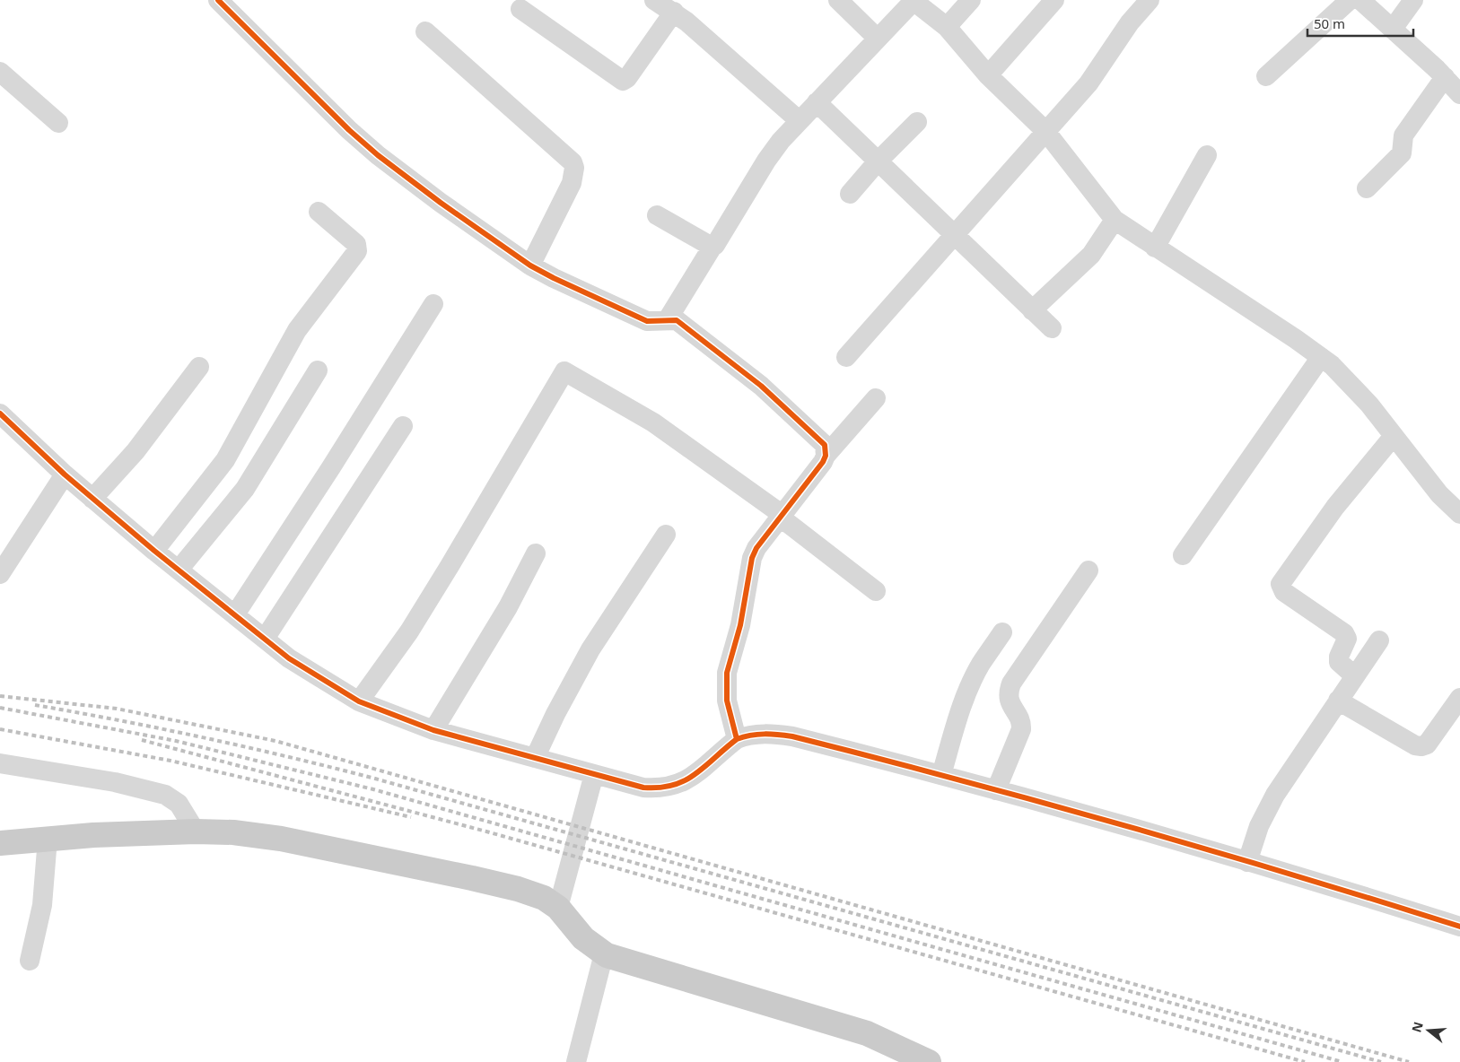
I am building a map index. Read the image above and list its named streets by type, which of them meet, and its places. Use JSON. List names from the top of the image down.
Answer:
{
  "scale_bar": "50 m",
  "north": "left"
}
